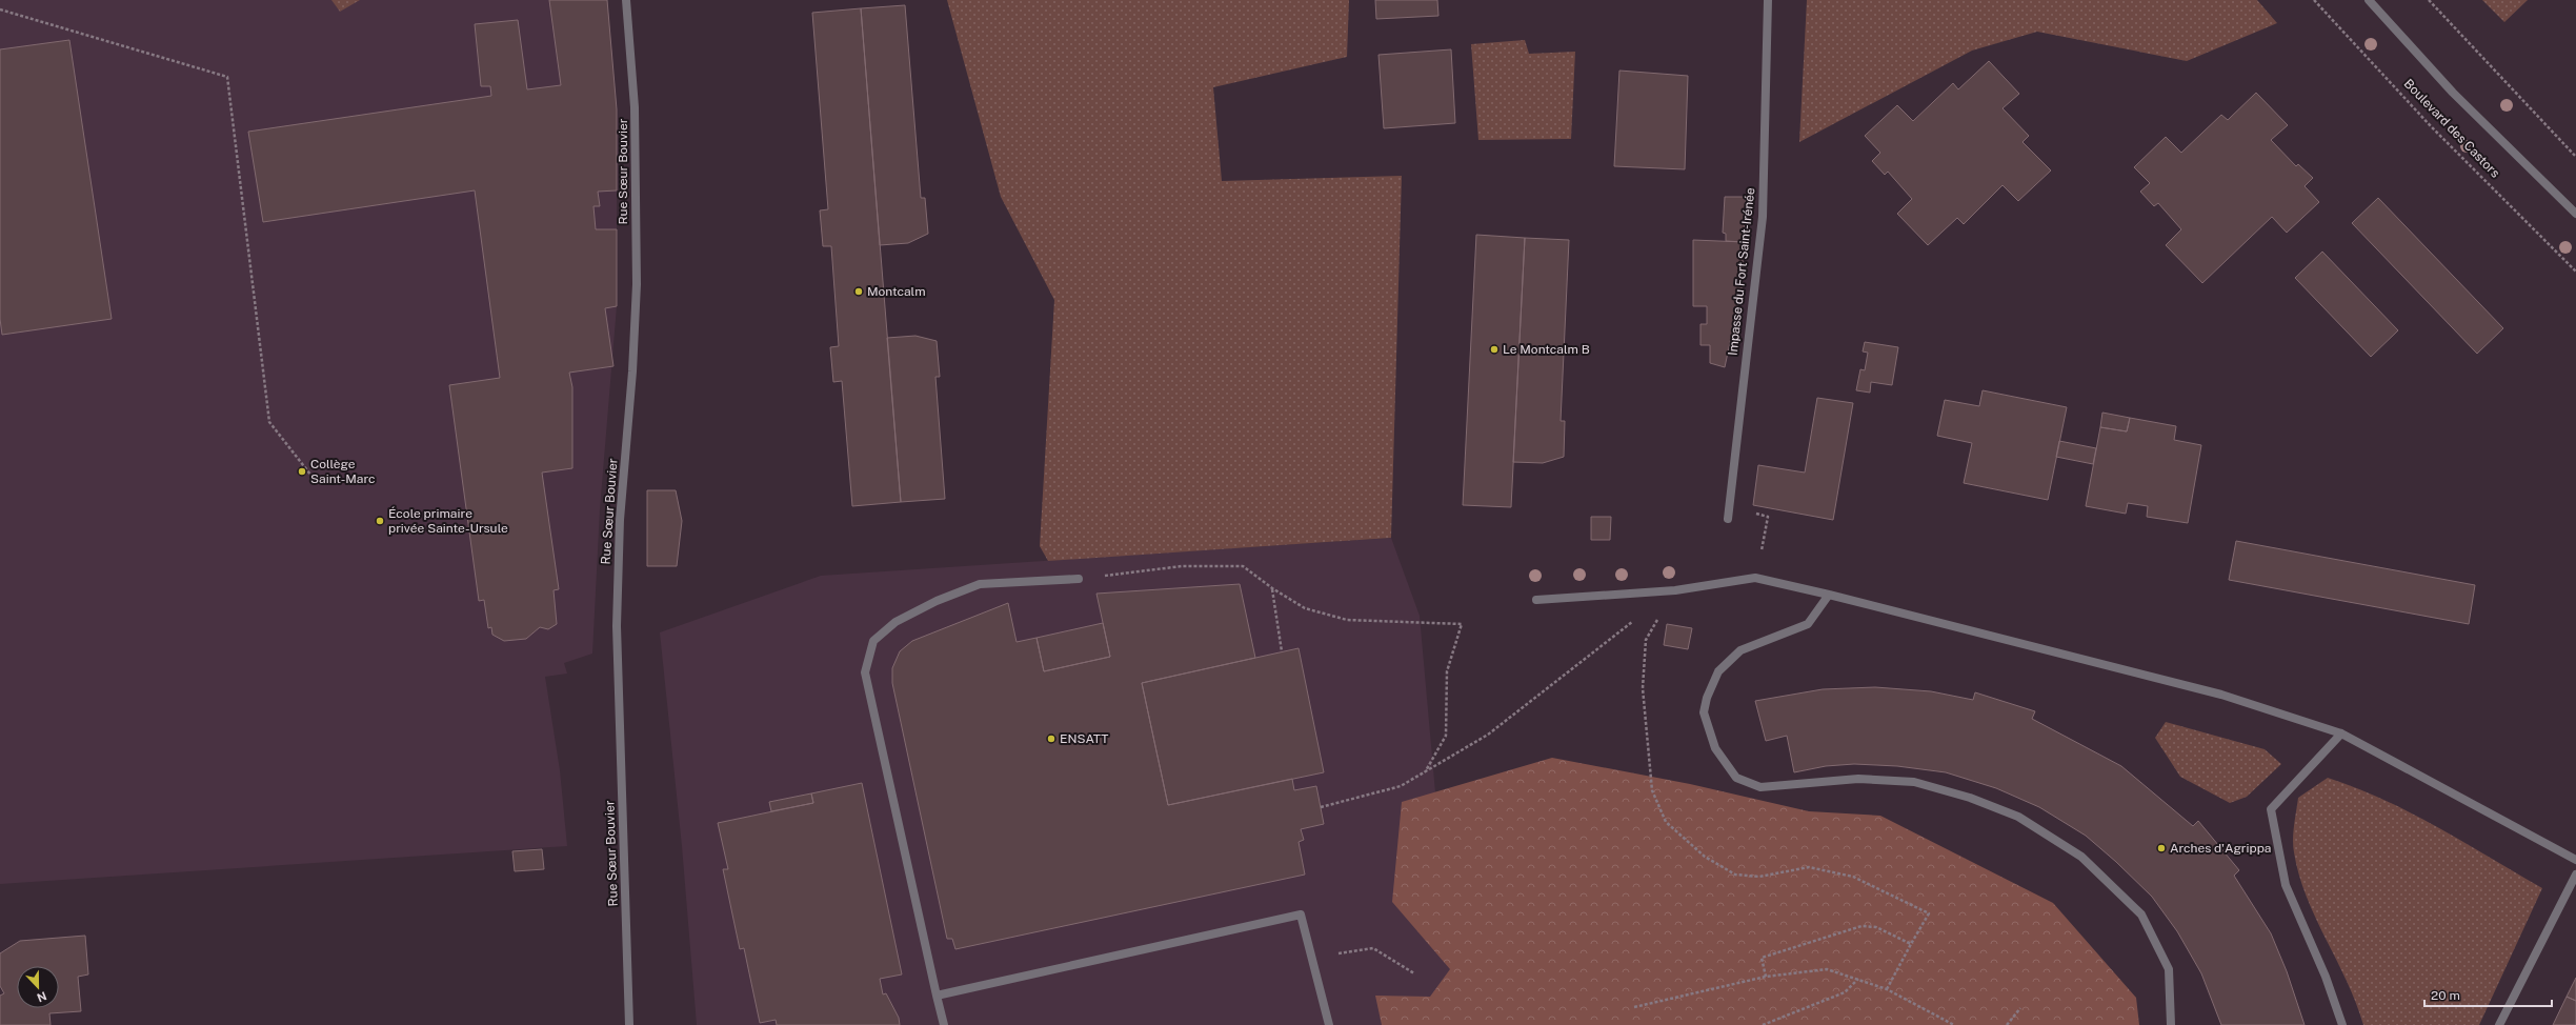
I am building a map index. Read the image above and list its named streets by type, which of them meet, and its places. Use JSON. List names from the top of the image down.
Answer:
{
  "streets": {
    "street": ["Boulevard des Castors", "Rue Sœur Bouvier", "Impasse du Fort Saint-Irénée"]
  },
  "places": [
    "Montcalm",
    "Le Montcalm B",
    "Collège Saint-Marc",
    "École primaire privée Sainte-Ursule",
    "ENSATT",
    "Arches d'Agrippa"
  ],
  "scale_bar": "20 m",
  "north": "bottom"
}
